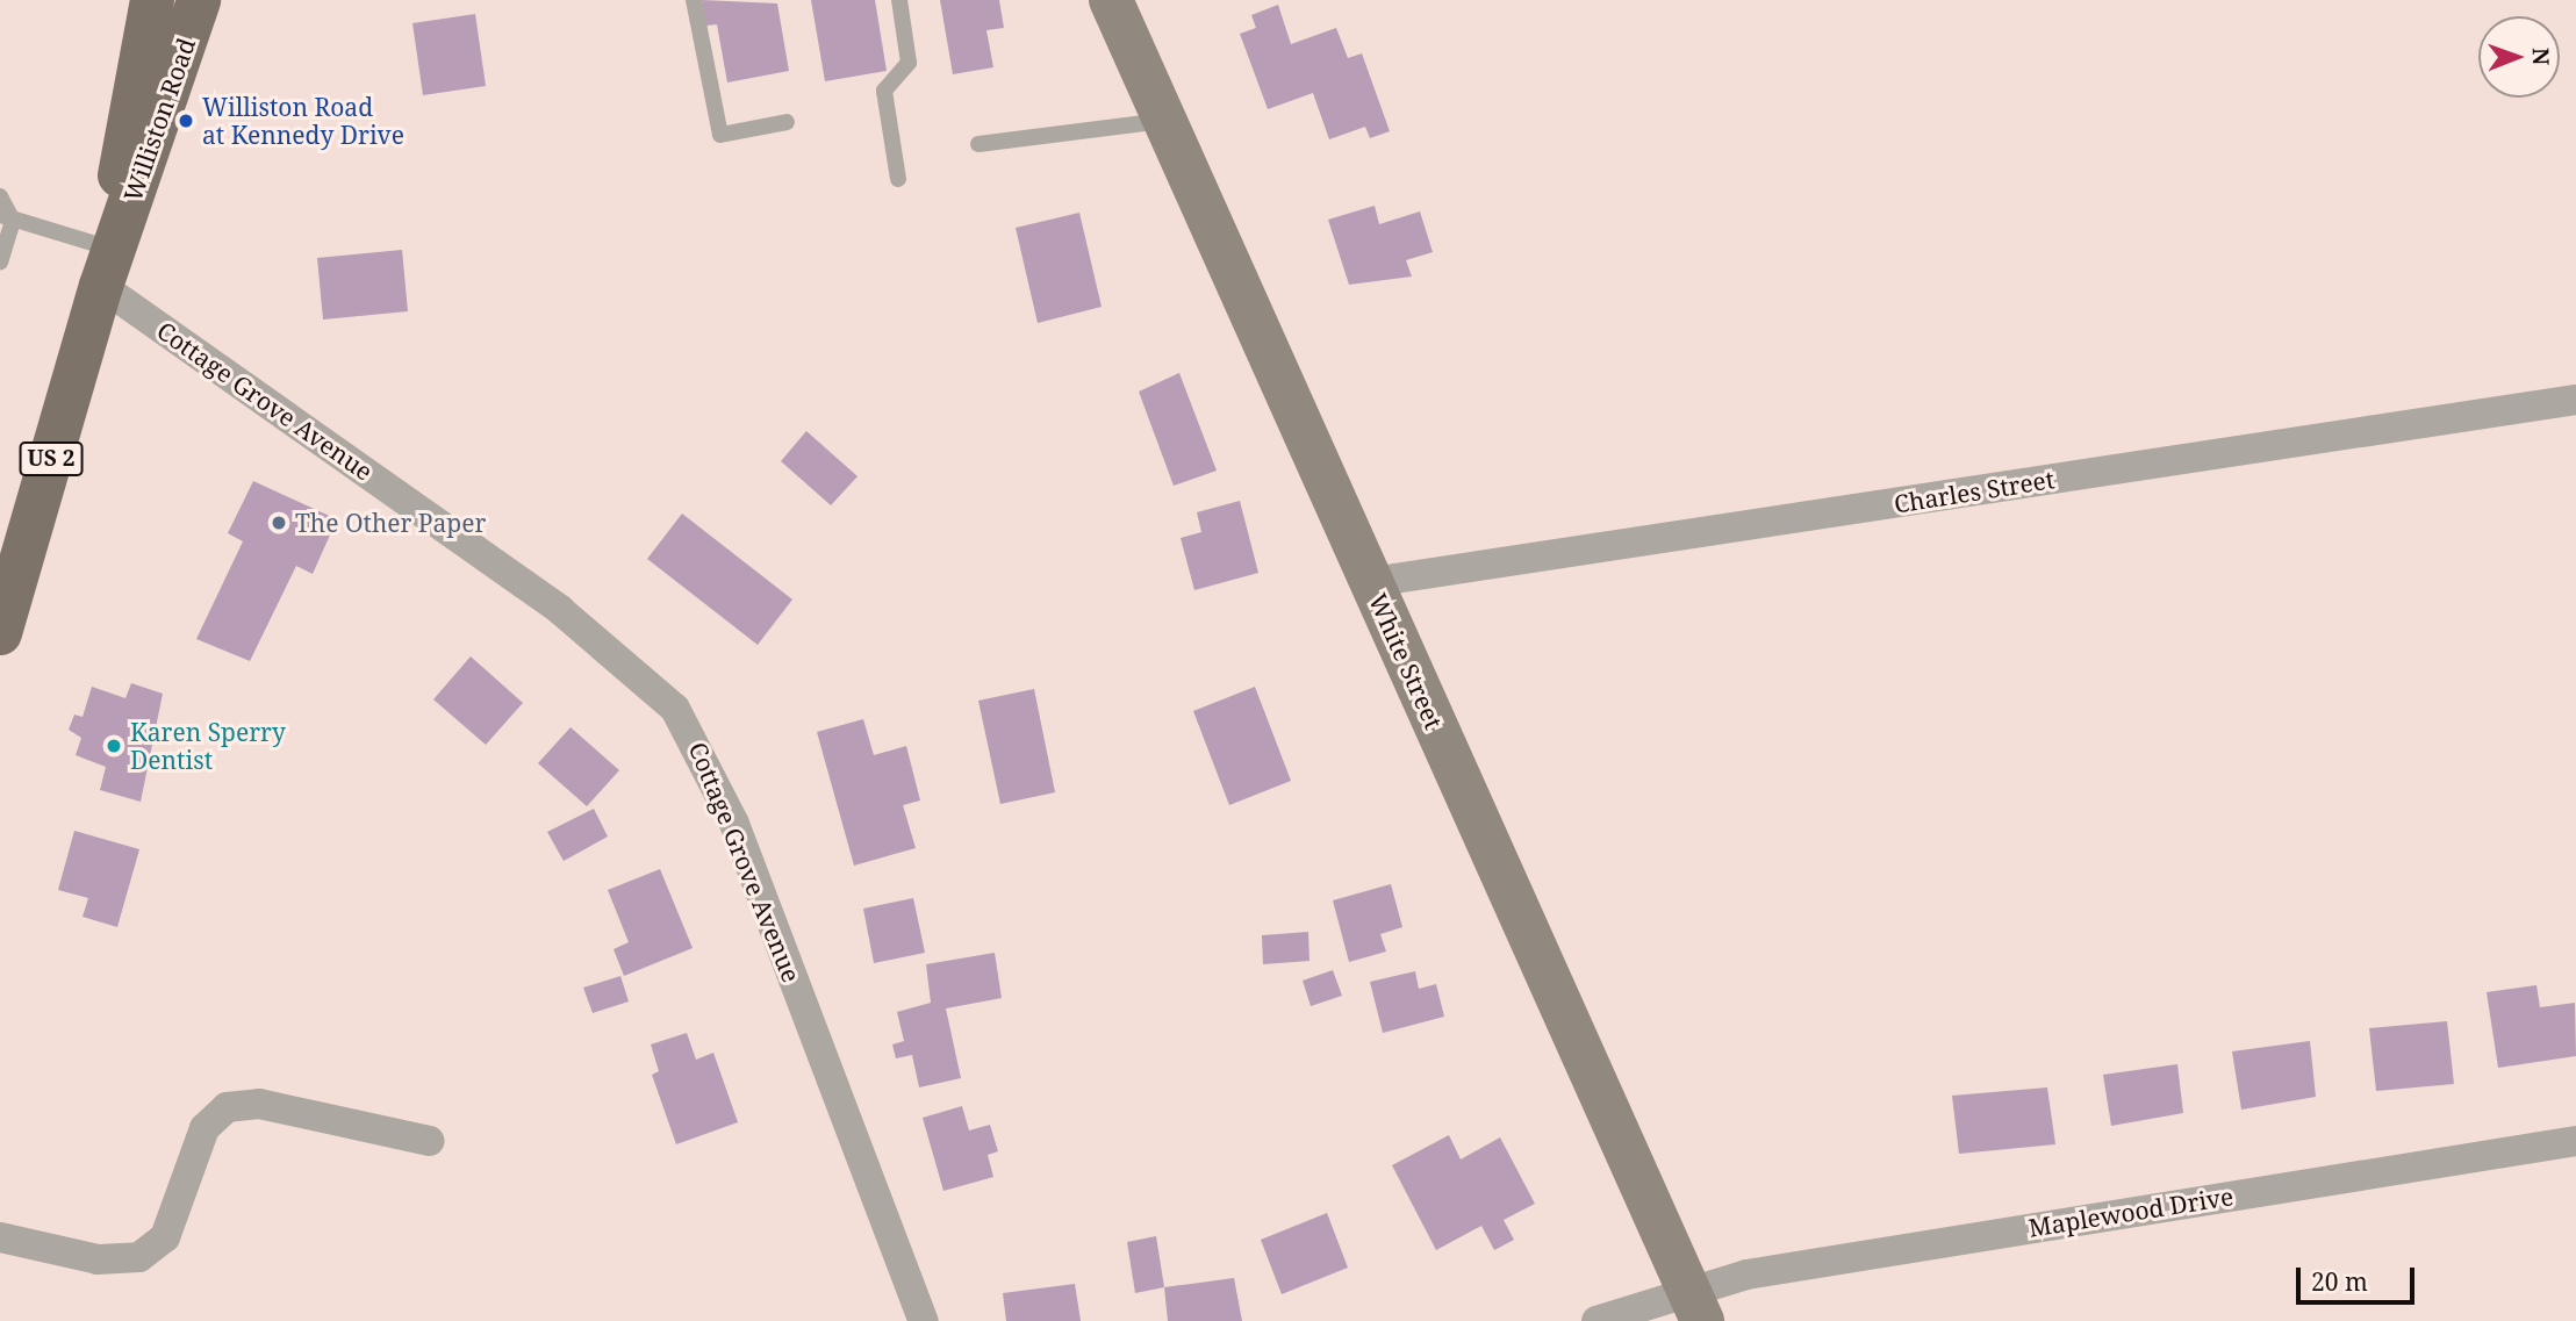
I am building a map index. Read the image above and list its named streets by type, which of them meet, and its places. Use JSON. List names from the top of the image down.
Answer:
{
  "streets": {
    "main road": ["Williston Road", "US 2"],
    "street": [
      "Cottage Grove Avenue",
      "Charles Street",
      "White Street",
      "Maplewood Drive"
    ]
  },
  "crossings": [
    ["Williston Road", "Cottage Grove Avenue"],
    ["Charles Street", "White Street"],
    ["White Street", "Maplewood Drive"]
  ],
  "places": ["Williston Road at Kennedy Drive", "The Other Paper", "Karen Sperry Dentist"],
  "scale_bar": "20 m",
  "north": "right"
}
